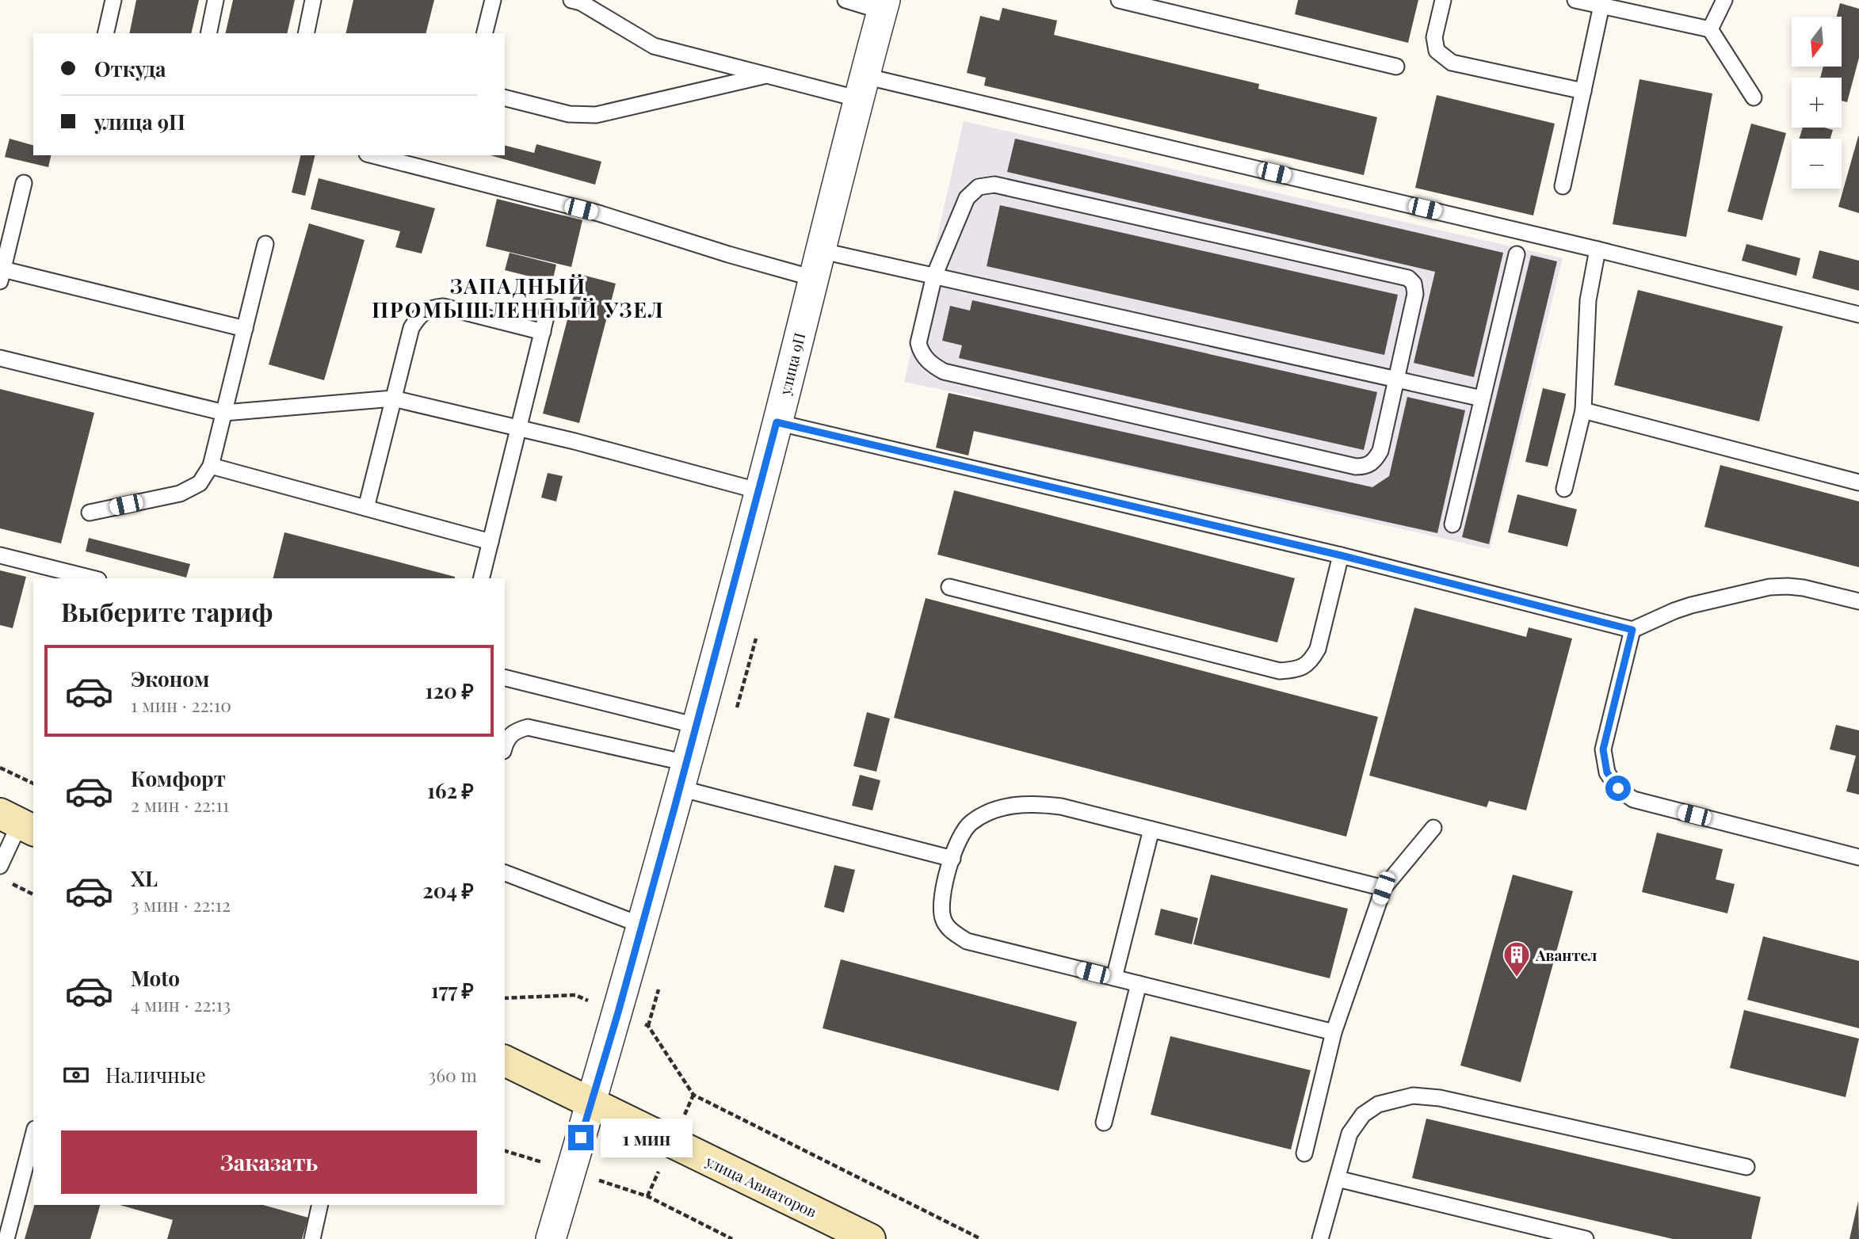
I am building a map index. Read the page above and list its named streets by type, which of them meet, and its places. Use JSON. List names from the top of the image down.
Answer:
{
  "streets": {
    "main road": ["улица Авиаторов"],
    "street": ["улица 9П"]
  },
  "crossings": [
    ["улица 9П", "улица Авиаторов"]
  ],
  "districts": ["ЗАПАДНЫЙ ПРОМЫШЛЕННЫЙ УЗЕЛ"],
  "places": {
    "building": ["Авантел"]
  },
  "north": "bottom",
  "page": {
    "map_buttons": ["+", "−"],
    "banner": ["Откуда", "улица 9П"],
    "heading": "Выберите тариф",
    "list": [
      {
        "name": "Эконом",
        "note": "1 мин · 22:10",
        "value": "120 ₽"
      },
      {
        "name": "Комфорт",
        "note": "2 мин · 22:11",
        "value": "162 ₽"
      },
      {
        "name": "XL",
        "note": "3 мин · 22:12",
        "value": "204 ₽"
      },
      {
        "name": "Moto",
        "note": "4 мин · 22:13",
        "value": "177 ₽"
      }
    ],
    "pay": ["Наличные", "360 m"],
    "bubble": "1 мин",
    "buttons": "Заказать"
  }
}
